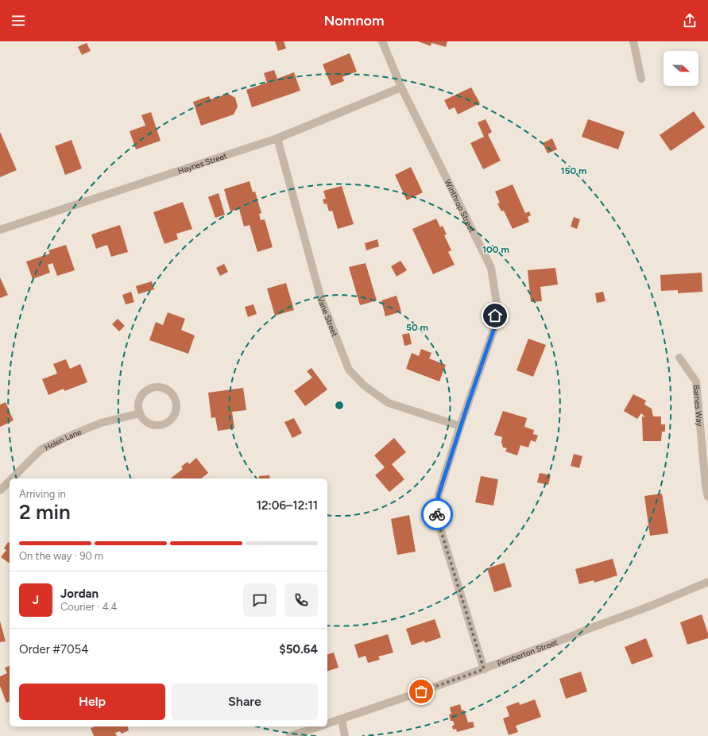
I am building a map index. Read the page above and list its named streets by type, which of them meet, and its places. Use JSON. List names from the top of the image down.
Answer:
{
  "streets": {
    "street": [
      "Haynes Street",
      "Winthrop Street",
      "Vane Street",
      "Barnes Way",
      "Helen Lane",
      "Pemberton Street"
    ]
  },
  "crossings": [
    ["Haynes Street", "Winthrop Street"],
    ["Haynes Street", "Vane Street"],
    ["Winthrop Street", "Vane Street"],
    ["Winthrop Street", "Pemberton Street"]
  ],
  "north": "right",
  "page": {
    "header": "Nomnom",
    "heading": ["2 min", "Arriving in", "12:06–12:11"],
    "panel": [
      "Jordan",
      "Courier · 4.4",
      "Order #7054",
      "$50.64"
    ],
    "bar": "On the way · 90 m",
    "round": "J",
    "buttons": ["Help", "Share"]
  },
  "rings": ["150 m", "100 m", "50 m"]
}
